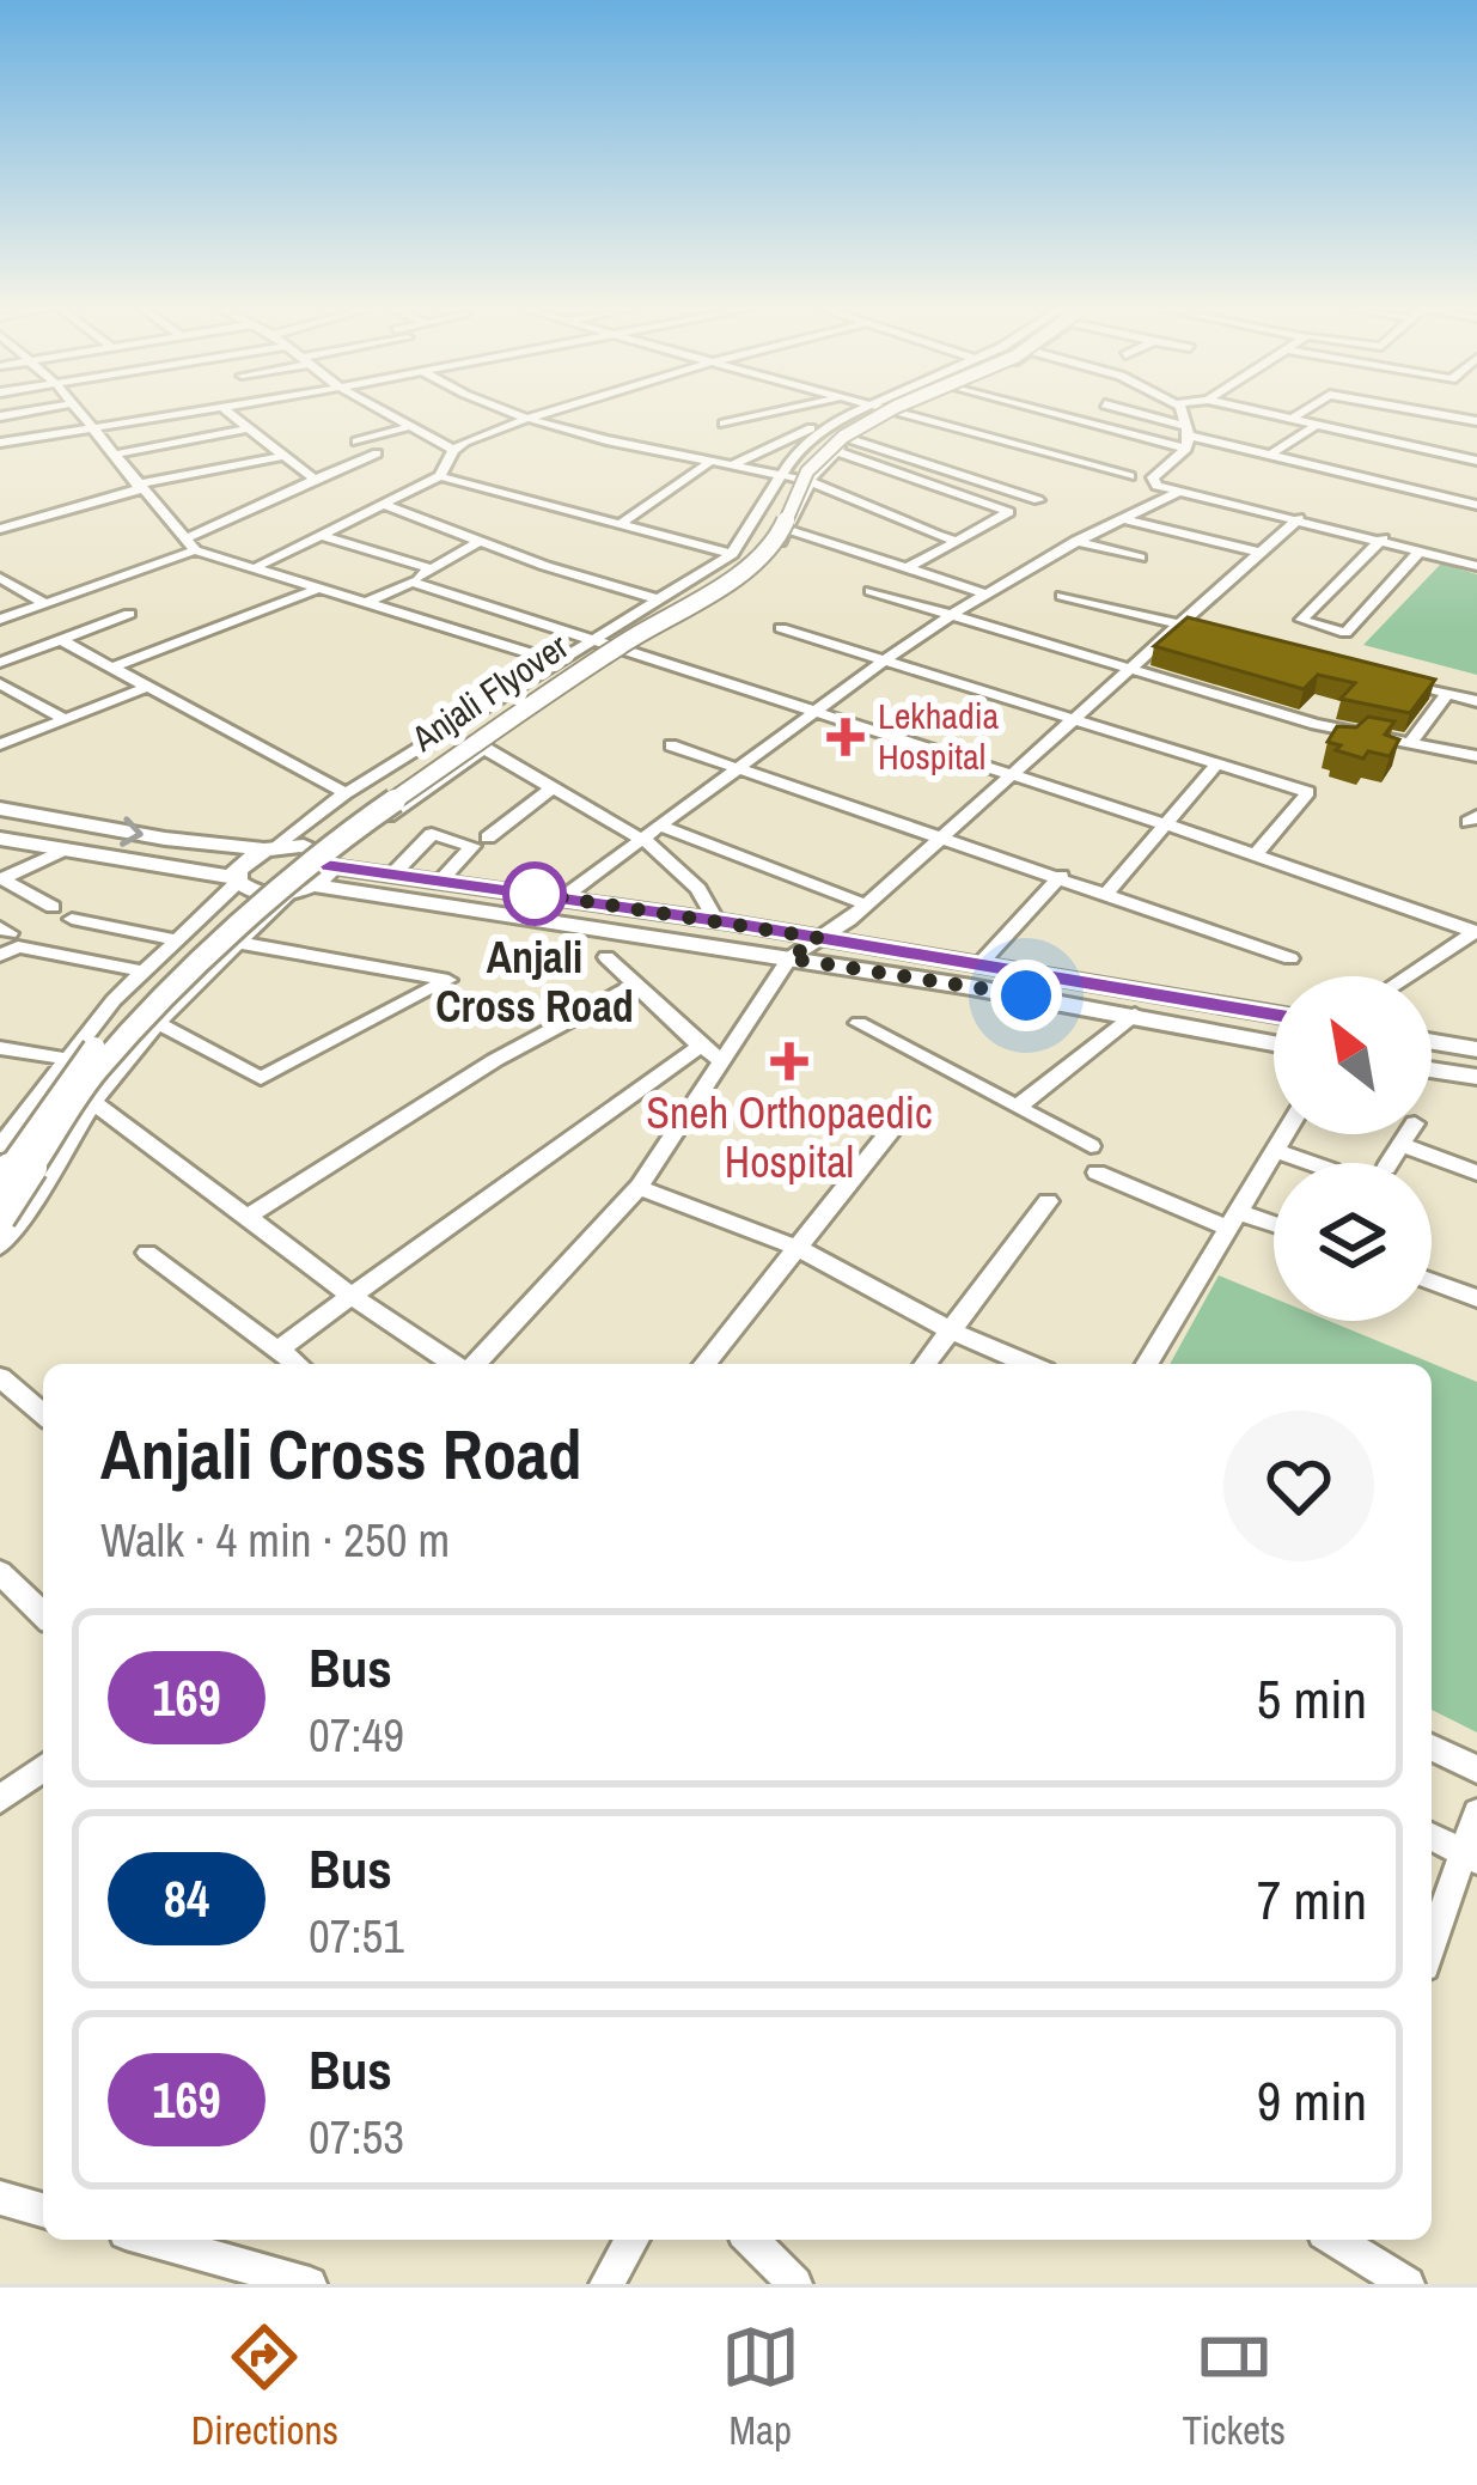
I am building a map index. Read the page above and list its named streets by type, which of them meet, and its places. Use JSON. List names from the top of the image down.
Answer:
{
  "streets": {
    "main road": ["Anjali Flyover"]
  },
  "places": {
    "health": ["Lekhadia Hospital", "Sneh Orthopaedic Hospital"],
    "other": ["Anjali Cross Road"]
  },
  "lines": ["bus line 169"],
  "north": "top left",
  "page": {
    "heading": ["Anjali Cross Road", "Walk · 4 min · 250 m"],
    "list": [
      {
        "mark": "169",
        "name": "Bus",
        "note": "07:49",
        "value": "5 min"
      },
      {
        "mark": "84",
        "name": "Bus",
        "note": "07:51",
        "value": "7 min"
      },
      {
        "mark": "169",
        "name": "Bus",
        "note": "07:53",
        "value": "9 min"
      }
    ],
    "tabs": ["Directions", "Map", "Tickets"]
  }
}
